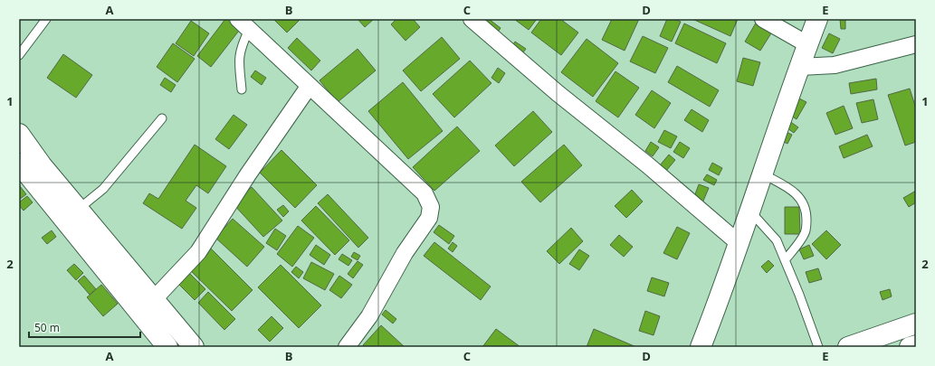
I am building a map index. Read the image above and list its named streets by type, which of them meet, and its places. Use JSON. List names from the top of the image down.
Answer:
{
  "scale_bar": "50 m",
  "grid": {
    "columns": [
      "A",
      "B",
      "C",
      "D",
      "E"
    ],
    "rows": ["1", "2"]
  }
}
